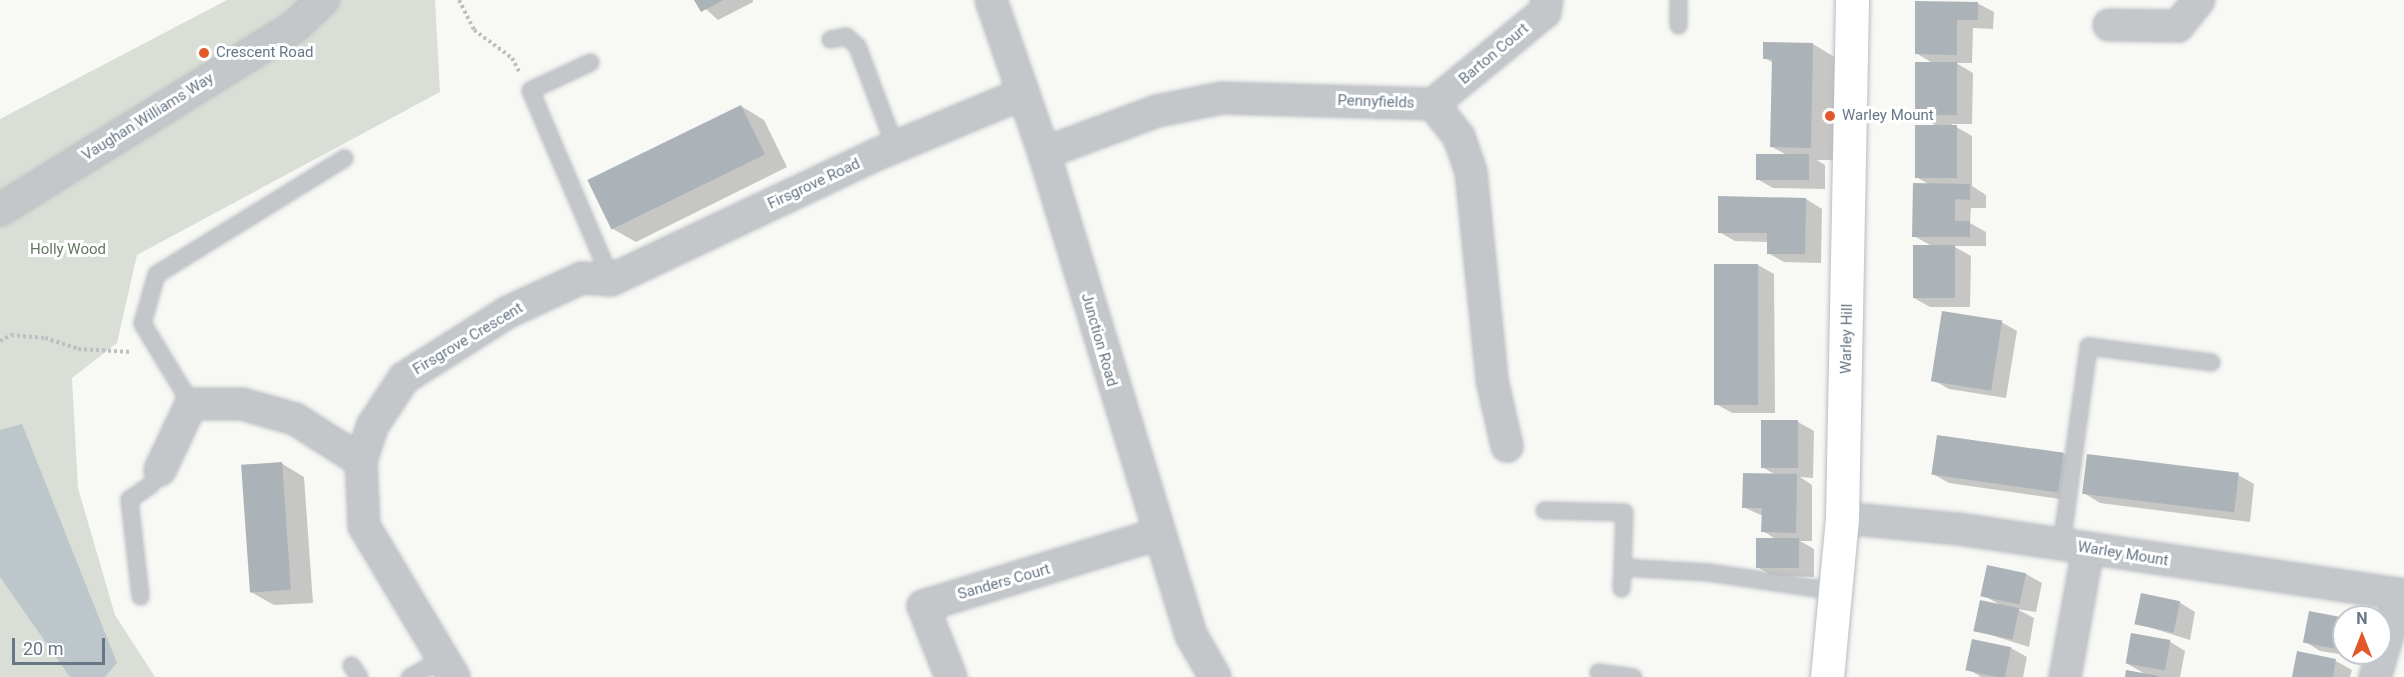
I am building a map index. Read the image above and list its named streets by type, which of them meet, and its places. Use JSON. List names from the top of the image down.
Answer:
{
  "streets": {
    "main road": ["Warley Hill"],
    "street": [
      "Barton Court",
      "Pennyfields",
      "Vaughan Williams Way",
      "Firsgrove Road",
      "Firsgrove Crescent",
      "Junction Road",
      "Warley Mount",
      "Sanders Court"
    ]
  },
  "crossings": [
    ["Barton Court", "Pennyfields"],
    ["Pennyfields", "Junction Road"],
    ["Firsgrove Road", "Firsgrove Crescent"],
    ["Firsgrove Road", "Junction Road"],
    ["Warley Hill", "Warley Mount"],
    ["Junction Road", "Sanders Court"]
  ],
  "parks": ["Holly Wood"],
  "places": ["Crescent Road", "Warley Mount"],
  "scale_bar": "20 m",
  "north": "top"
}
